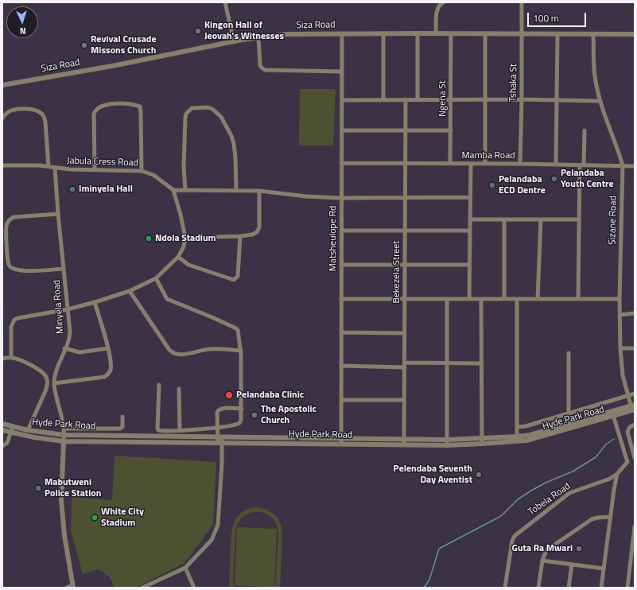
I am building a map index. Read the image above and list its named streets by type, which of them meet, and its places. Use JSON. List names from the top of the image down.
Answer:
{
  "streets": {
    "street": [
      "Siza Road",
      "Tshaka St",
      "Ngena St",
      "Mamba Road",
      "Jabula Cress Road",
      "Sizane Road",
      "Matsheulope Rd",
      "Bekezela Street",
      "Minyela Road",
      "Hyde Park Road",
      "Tobela Road"
    ]
  },
  "crossings": [
    ["Siza Road", "Tshaka St"],
    ["Siza Road", "Ngena St"],
    ["Siza Road", "Sizane Road"],
    ["Siza Road", "Matsheulope Rd"],
    ["Tshaka St", "Mamba Road"],
    ["Ngena St", "Mamba Road"],
    ["Mamba Road", "Sizane Road"],
    ["Mamba Road", "Matsheulope Rd"],
    ["Mamba Road", "Bekezela Street"],
    ["Jabula Cress Road", "Minyela Road"],
    ["Sizane Road", "Hyde Park Road"],
    ["Matsheulope Rd", "Hyde Park Road"],
    ["Bekezela Street", "Hyde Park Road"],
    ["Minyela Road", "Hyde Park Road"]
  ],
  "places": [
    "Kingon Hall of Jeovah's Witnesses",
    "Revival Crusade Missons Church",
    "Pelandaba Youth Centre",
    "Pelandaba ECD Dentre",
    "Iminyela Hall",
    "Ndola Stadium",
    "Pelandaba Clinic",
    "The Apostolic Church",
    "Pelendaba Seventh Day Aventist",
    "Mabutweni Police Station",
    "White City Stadium",
    "Guta Ra Mwari"
  ],
  "scale_bar": "100 m",
  "north": "bottom"
}
